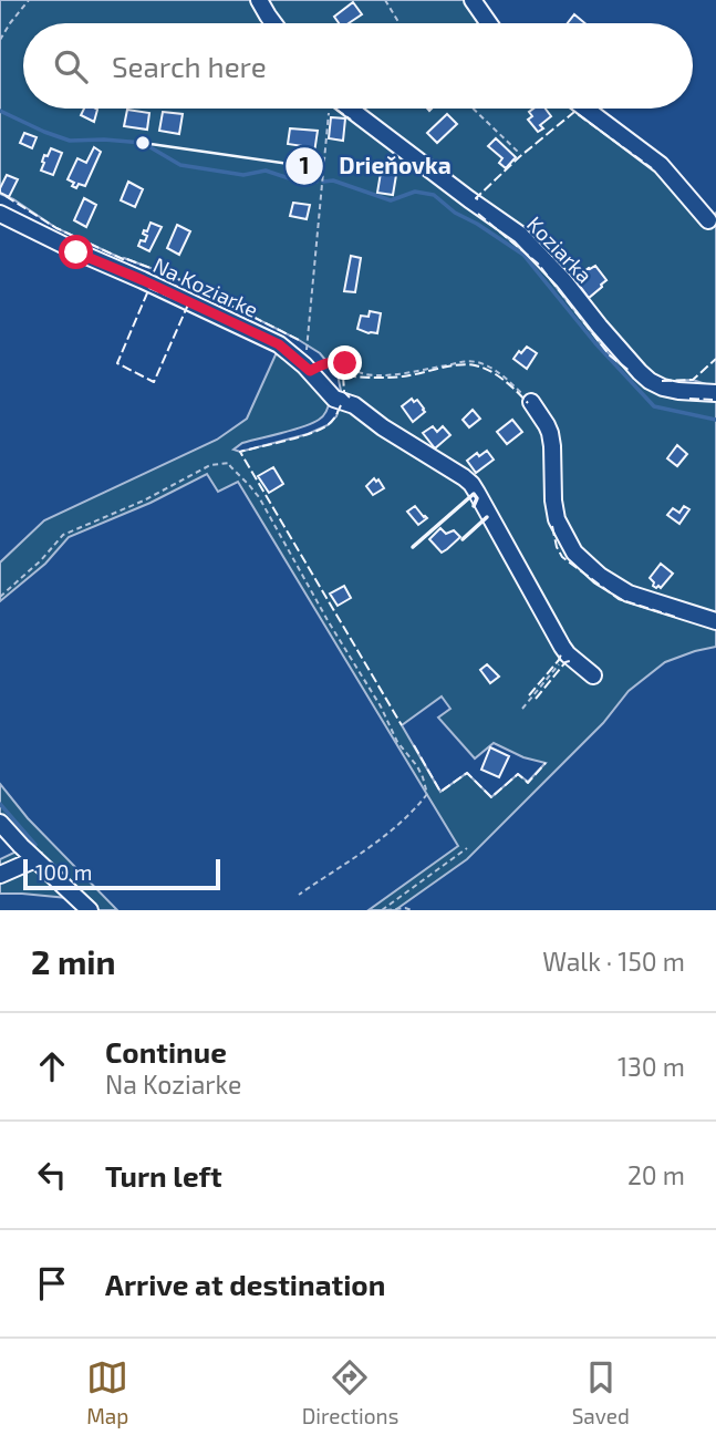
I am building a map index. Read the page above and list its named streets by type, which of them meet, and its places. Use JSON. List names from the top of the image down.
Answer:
{
  "streets": {
    "street": ["Koziarka", "Na Koziarke"]
  },
  "places": ["Drieňovka"],
  "scale_bar": "100 m",
  "page": {
    "search": "Search here",
    "scale": "100 m",
    "heading": ["2 min", "Walk · 150 m"],
    "list": [
      ["Continue", "Na Koziarke", "130 m"],
      ["Turn left", "20 m"],
      "Arrive at destination"
    ],
    "nav": ["Map", "Directions", "Saved"]
  }
}
